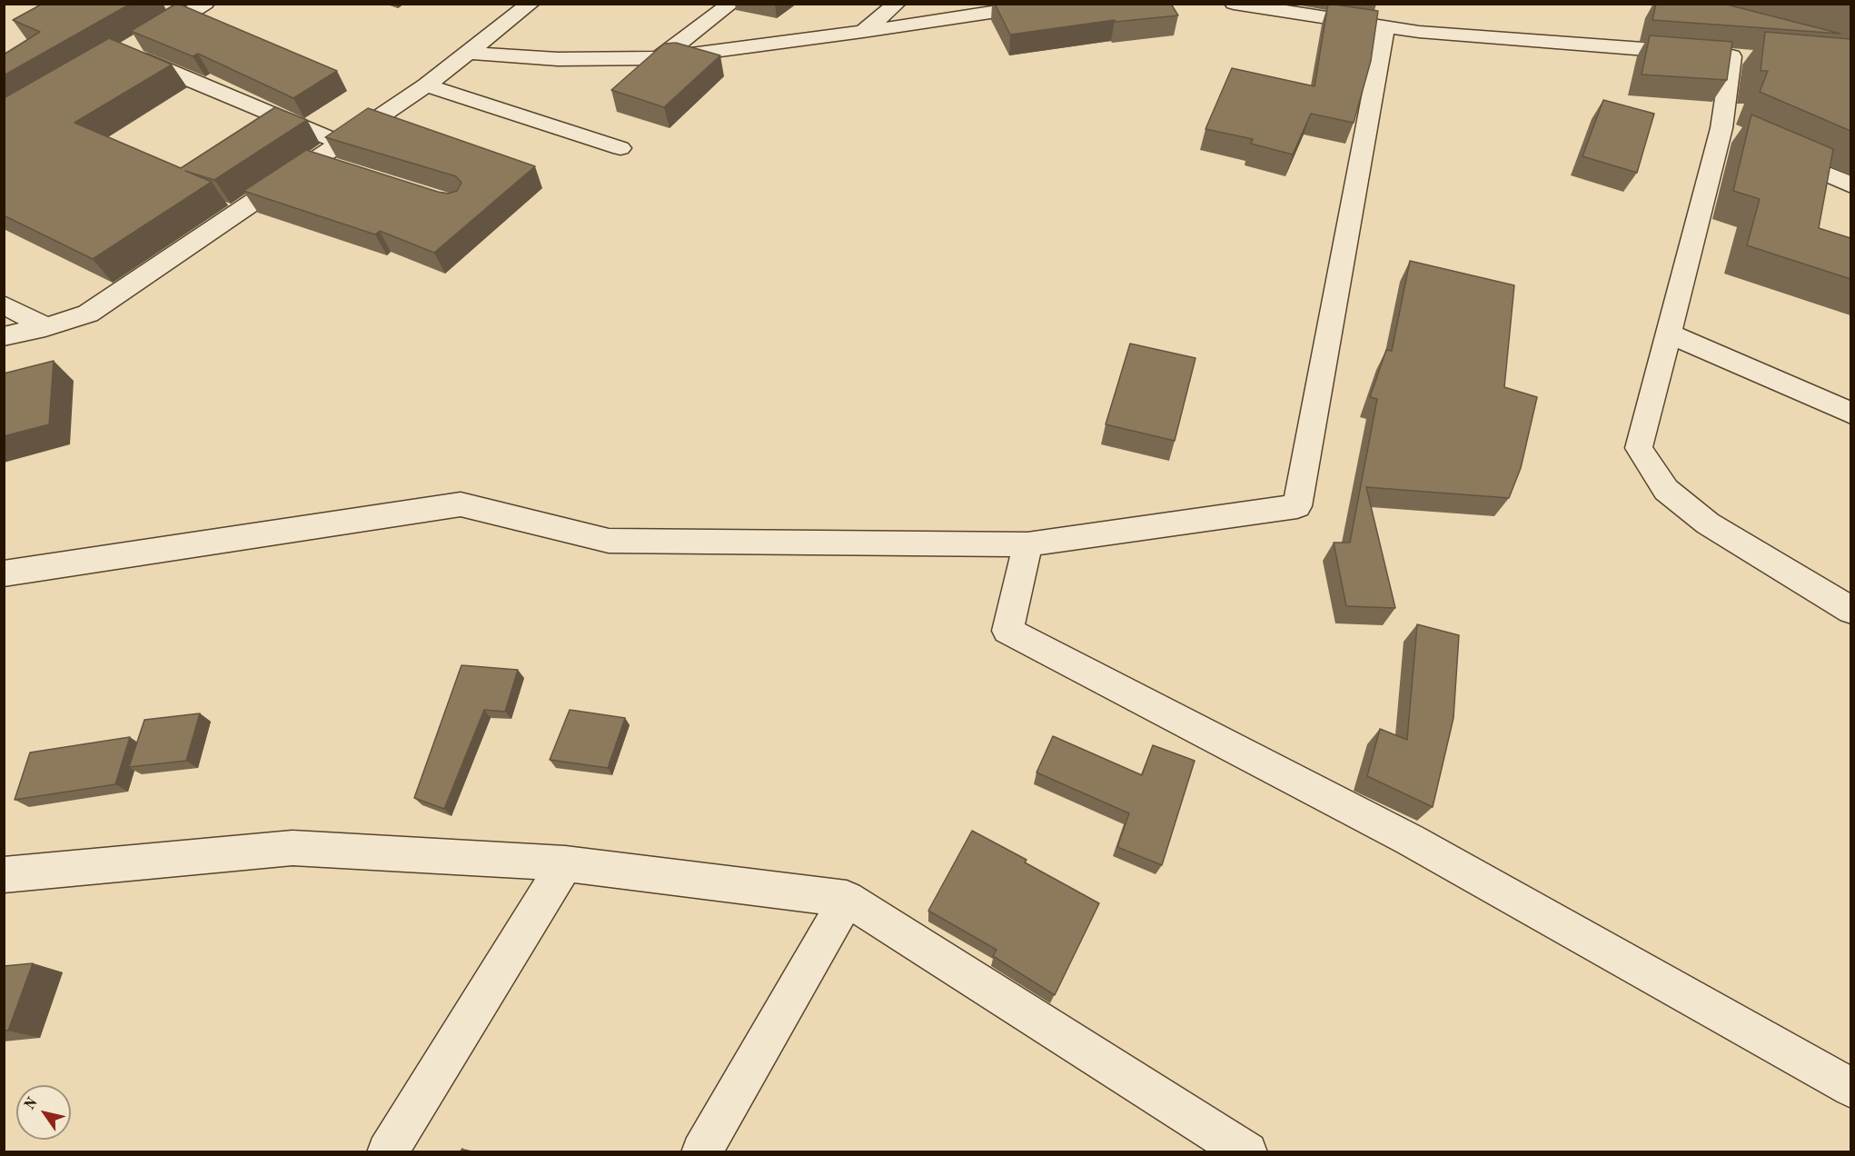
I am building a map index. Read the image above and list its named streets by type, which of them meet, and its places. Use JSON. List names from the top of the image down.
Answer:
{
  "north": "top left"
}
